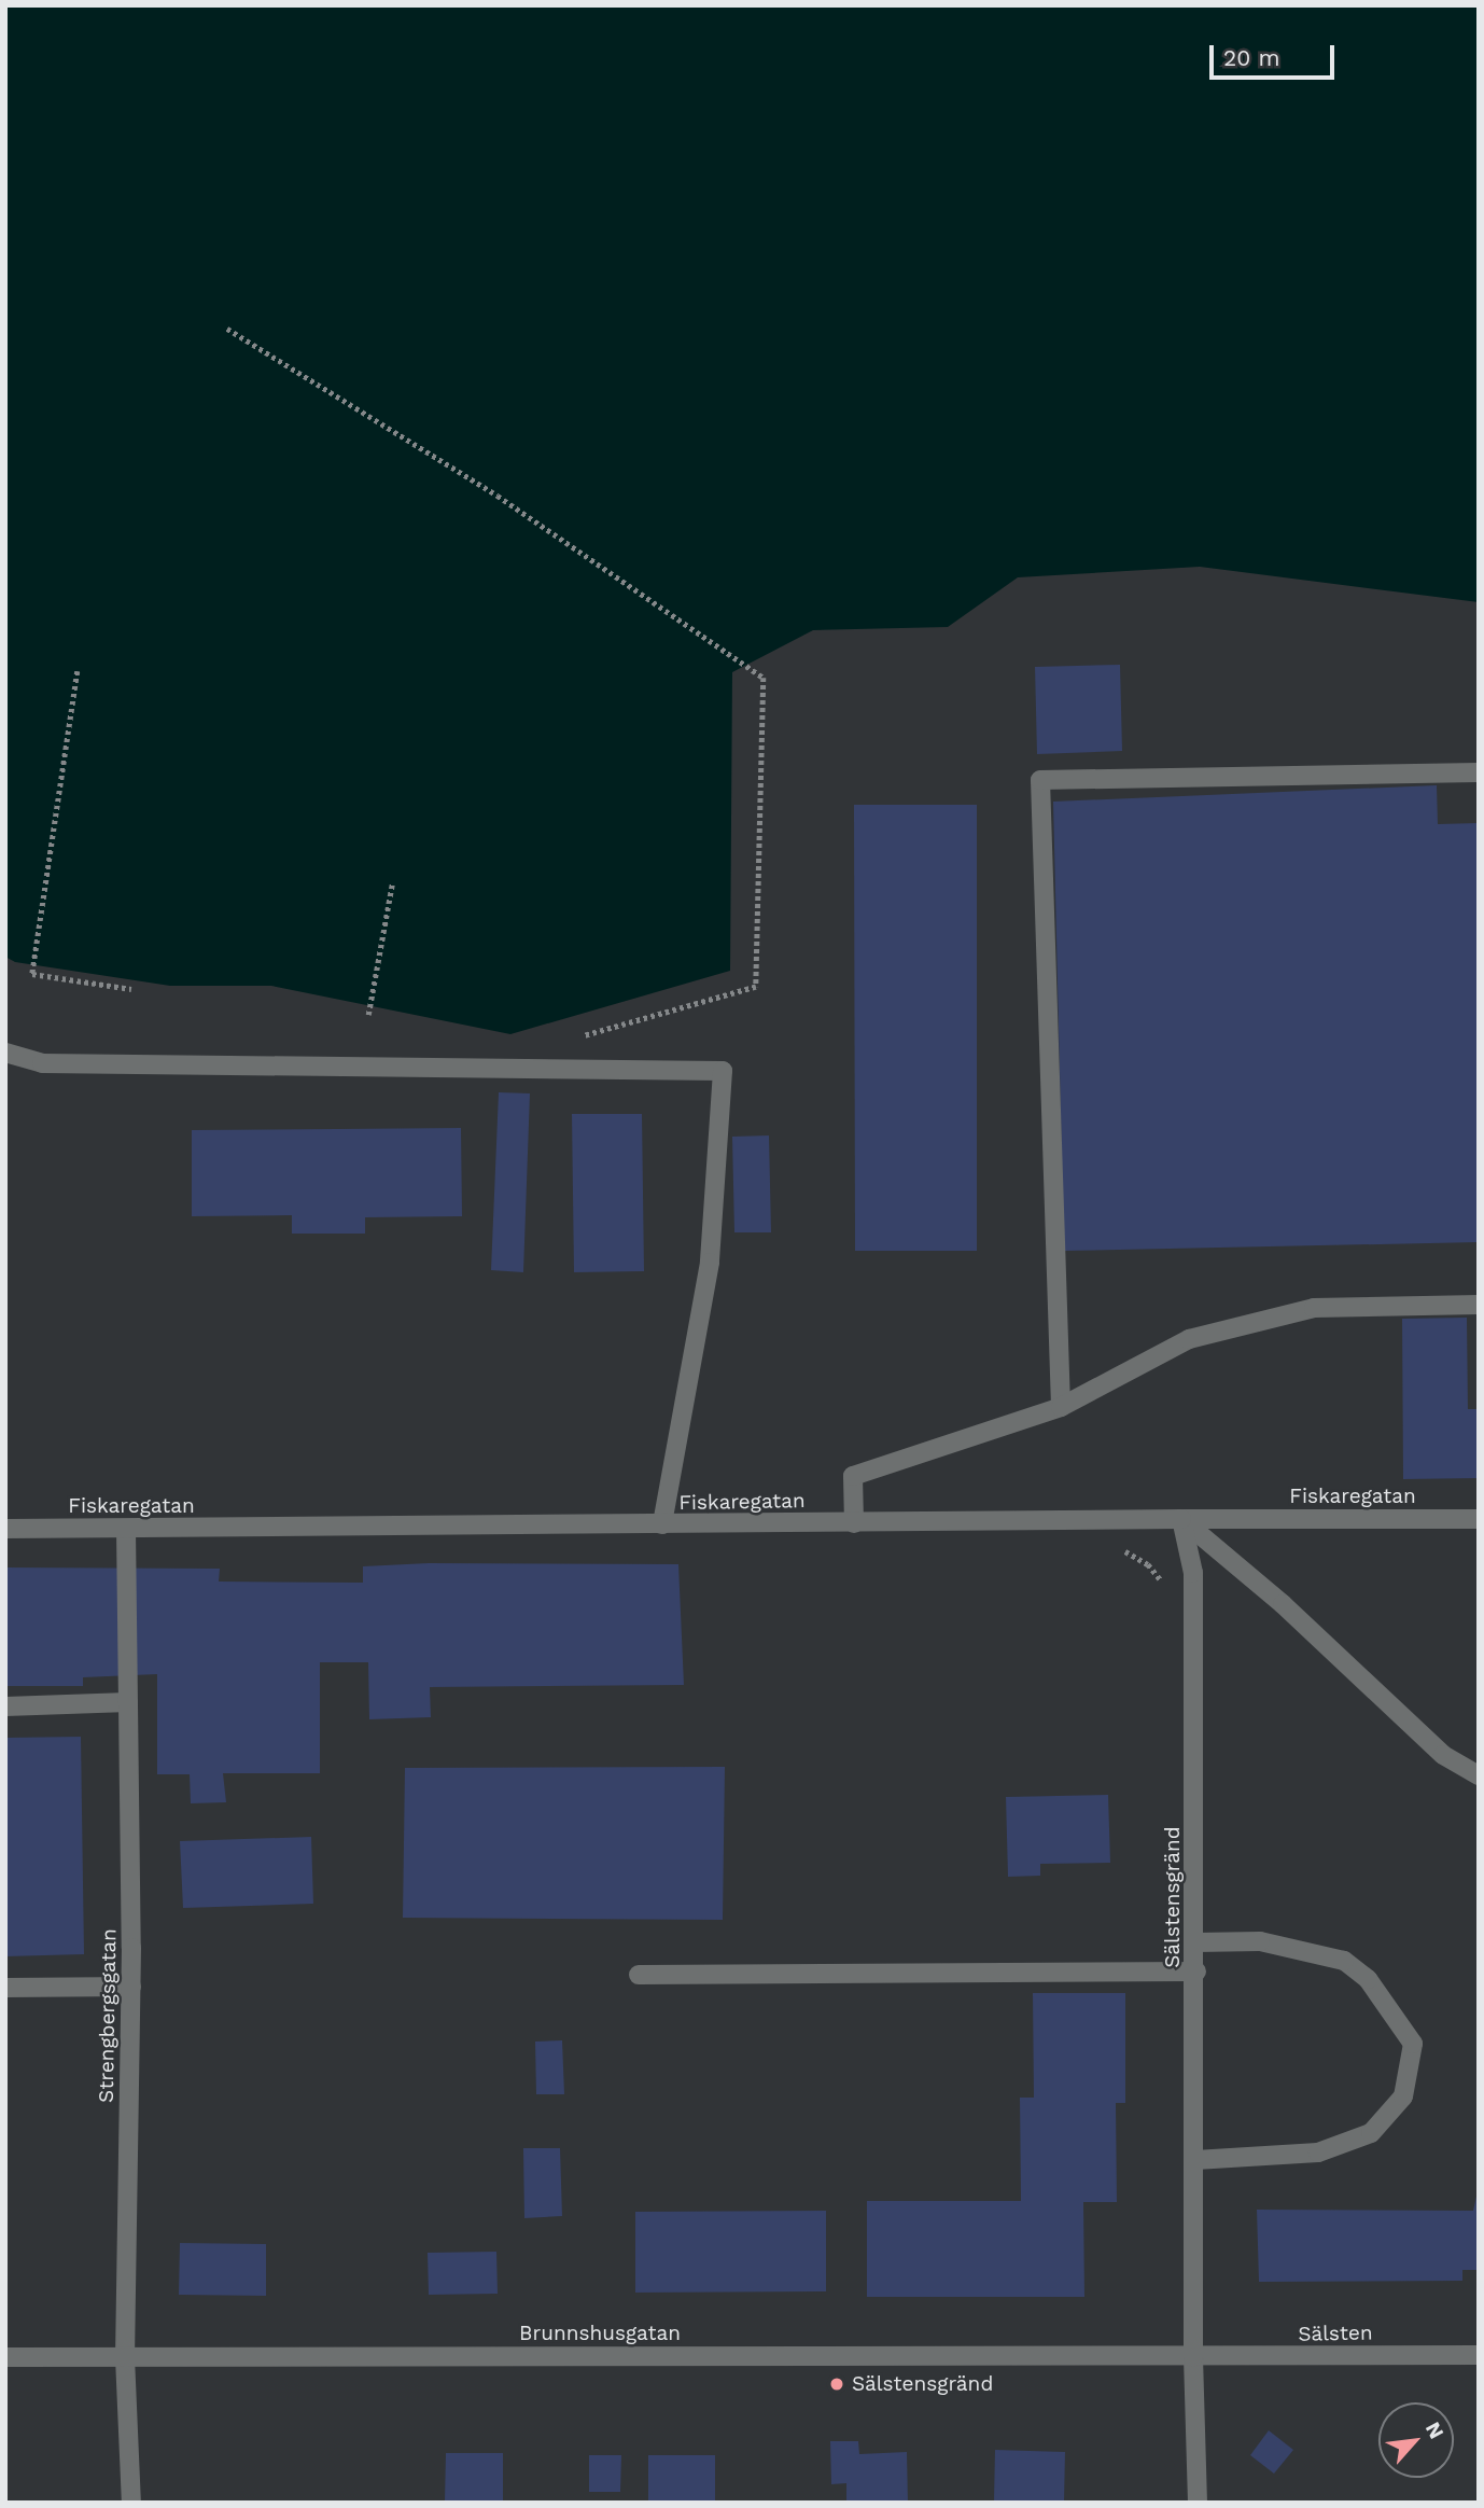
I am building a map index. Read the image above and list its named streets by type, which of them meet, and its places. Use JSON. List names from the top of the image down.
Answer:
{
  "streets": {
    "street": [
      "Fiskaregatan",
      "Sälstensgränd",
      "Strengbergsgatan",
      "Brunnshusgatan",
      "Sälsten"
    ]
  },
  "crossings": [
    ["Fiskaregatan", "Sälstensgränd"],
    ["Fiskaregatan", "Strengbergsgatan"],
    ["Sälstensgränd", "Brunnshusgatan"],
    ["Sälstensgränd", "Sälsten"],
    ["Strengbergsgatan", "Brunnshusgatan"],
    ["Brunnshusgatan", "Sälsten"]
  ],
  "places": ["Sälstensgränd"],
  "scale_bar": "20 m",
  "north": "top right"
}
